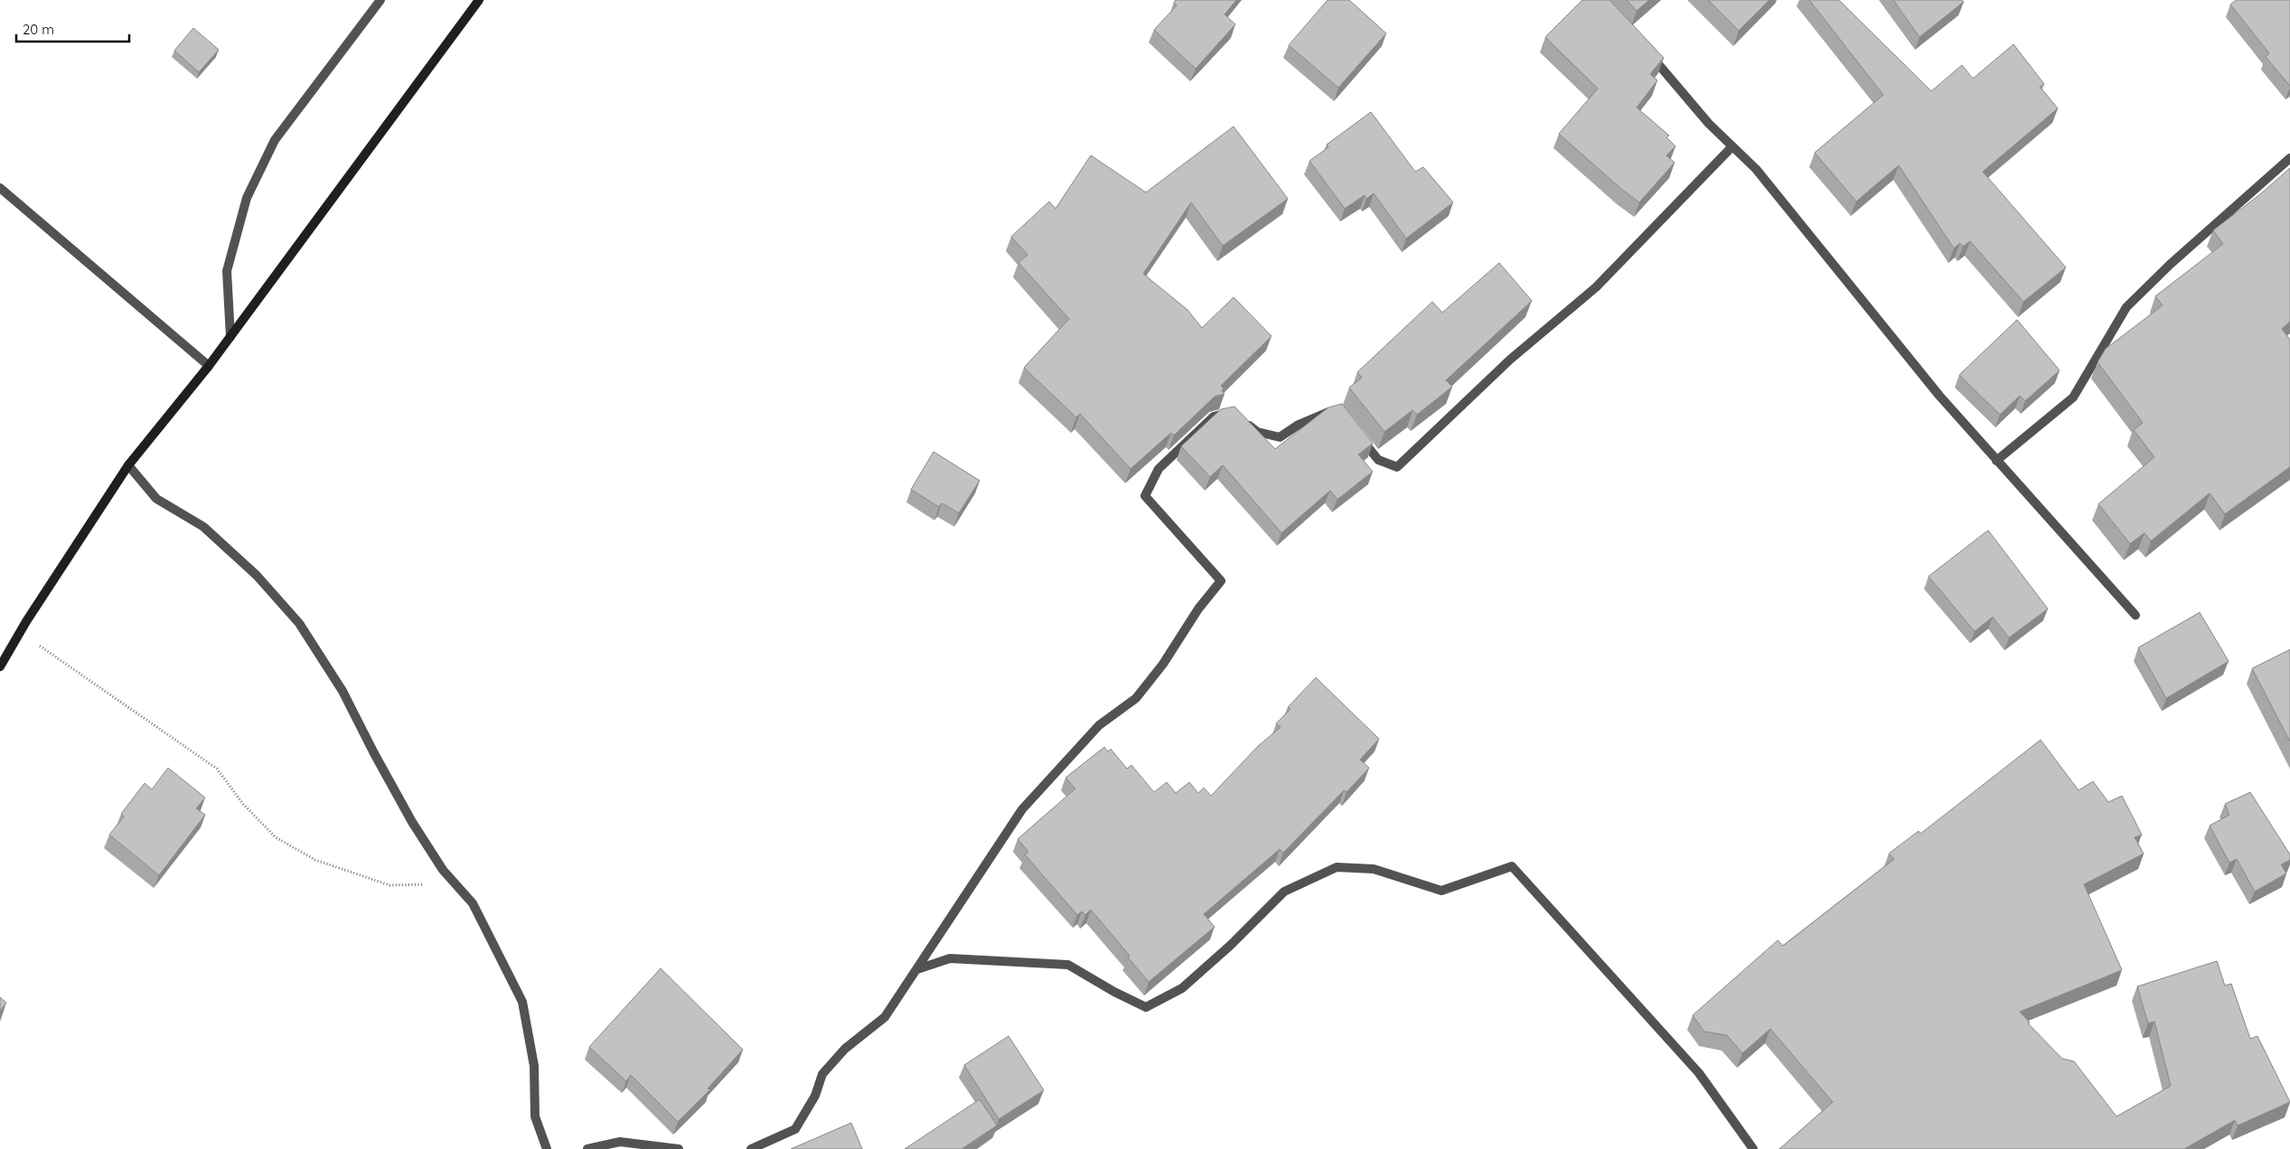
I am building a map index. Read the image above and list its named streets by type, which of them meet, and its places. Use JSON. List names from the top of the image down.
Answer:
{
  "scale_bar": "20 m"
}
